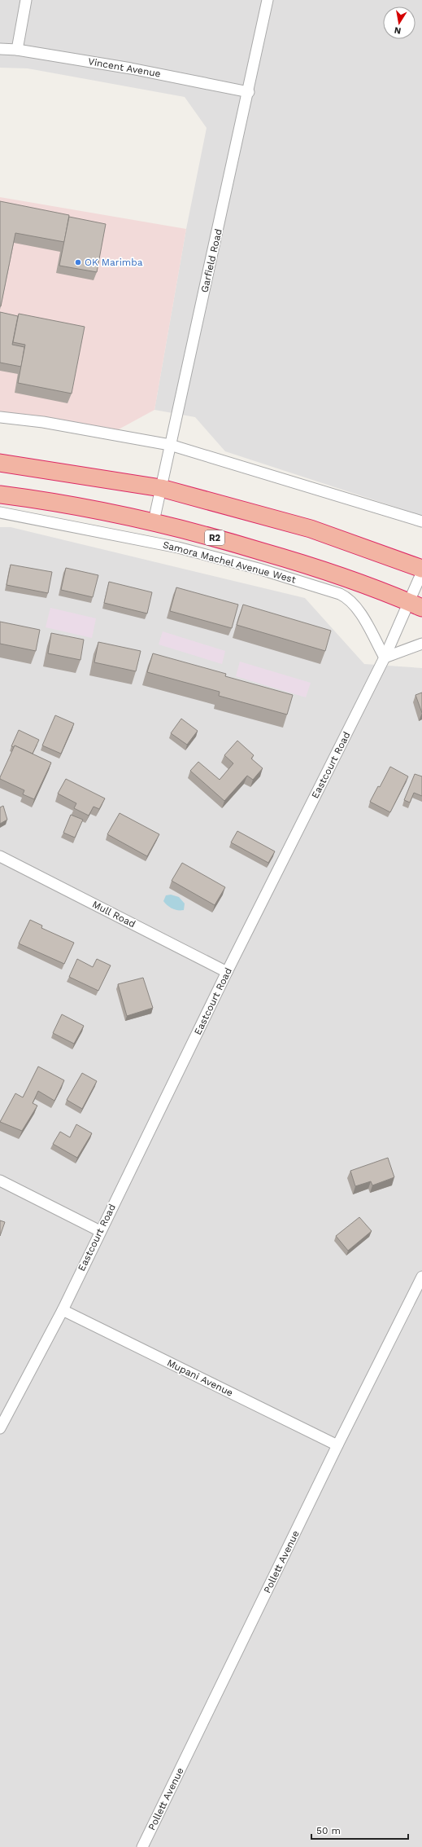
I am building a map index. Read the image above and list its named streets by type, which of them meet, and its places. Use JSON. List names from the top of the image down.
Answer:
{
  "streets": {
    "highway": ["R2", "Samora Machel Avenue West"],
    "street": [
      "Vincent Avenue",
      "Garfield Road",
      "Eastcourt Road",
      "Mull Road",
      "Mupani Avenue",
      "Pollett Avenue"
    ]
  },
  "crossings": [
    ["Vincent Avenue", "Garfield Road"],
    ["Garfield Road", "Samora Machel Avenue West"],
    ["Samora Machel Avenue West", "Eastcourt Road"],
    ["Eastcourt Road", "Mull Road"],
    ["Eastcourt Road", "Mupani Avenue"],
    ["Mupani Avenue", "Pollett Avenue"]
  ],
  "places": ["OK Marimba"],
  "scale_bar": "50 m",
  "north": "bottom"
}
